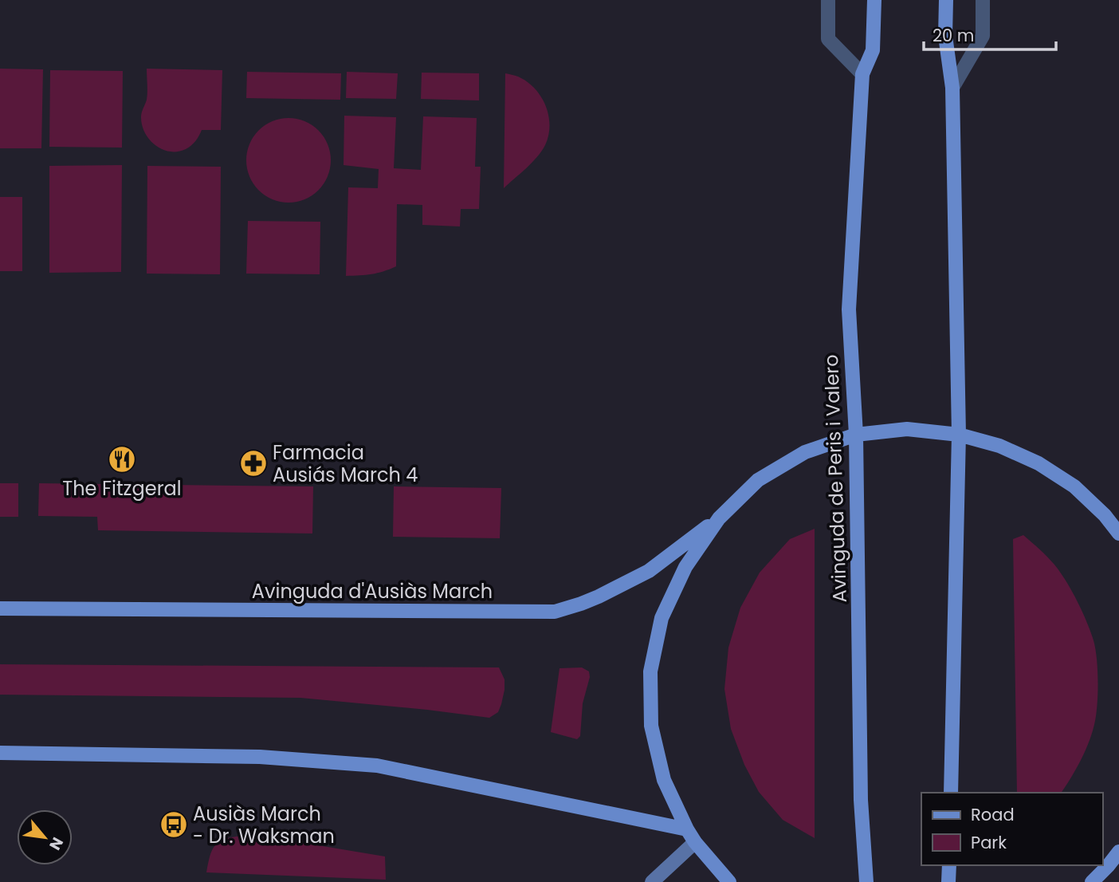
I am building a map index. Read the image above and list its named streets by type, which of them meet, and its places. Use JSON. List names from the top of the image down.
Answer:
{
  "streets": {
    "main road": ["Avinguda de Peris i Valero", "Avinguda d'Ausiàs March"]
  },
  "places": {
    "restaurant": ["The Fitzgeral"],
    "pharmacy": ["Farmacia Ausiás March 4"],
    "bus stop": ["Ausiàs March - Dr. Waksman"]
  },
  "legend": ["Road", "Park"],
  "scale_bar": "20 m",
  "north": "bottom right"
}
